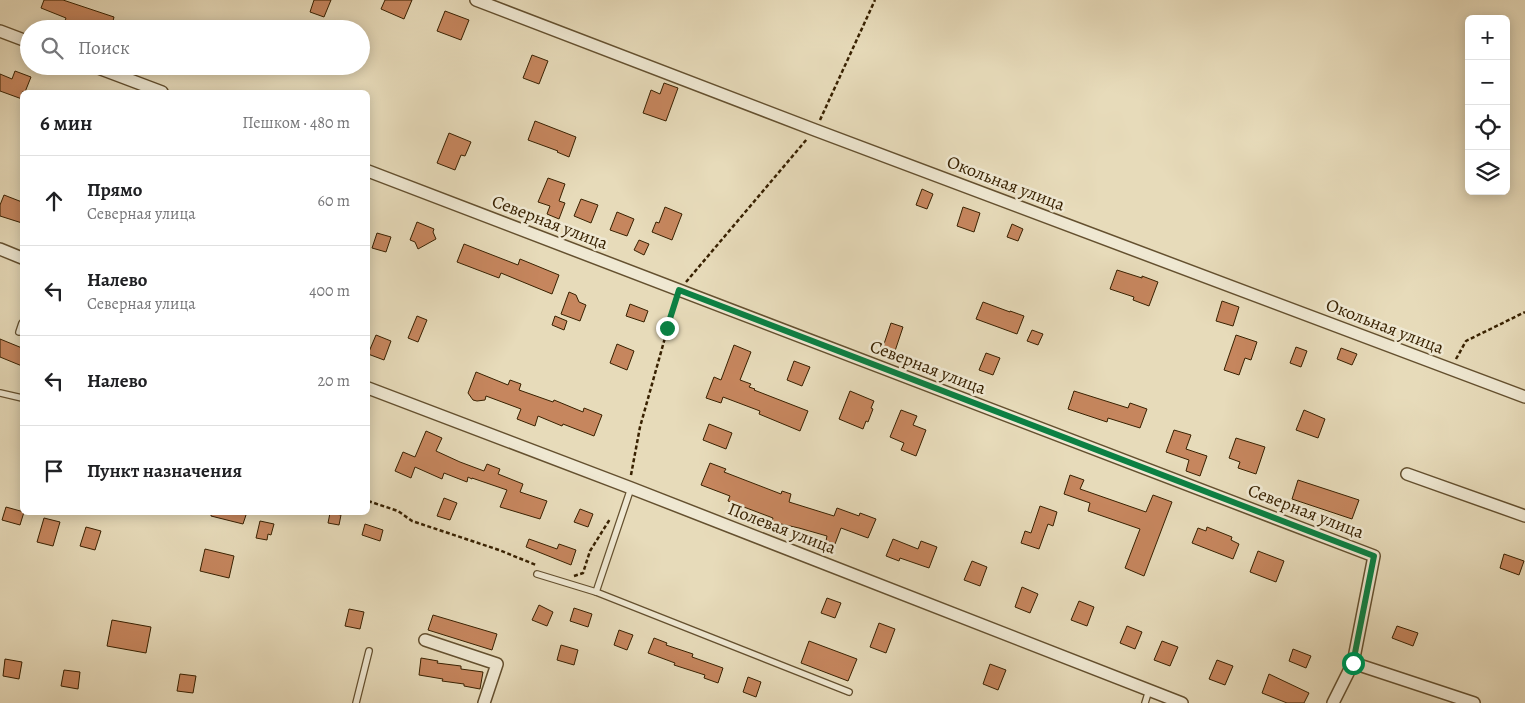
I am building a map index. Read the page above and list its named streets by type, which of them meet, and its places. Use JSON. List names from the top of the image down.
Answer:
{
  "streets": {
    "street": ["Окольная улица", "Северная улица", "Полевая улица"]
  },
  "page": {
    "map_buttons": ["+", "−"],
    "search": "Поиск",
    "heading": ["6 мин", "Пешком · 480 m"],
    "list": [
      ["Прямо", "Северная улица", "60 m"],
      ["Налево", "Северная улица", "400 m"],
      ["Налево", "20 m"],
      "Пункт назначения"
    ]
  }
}
